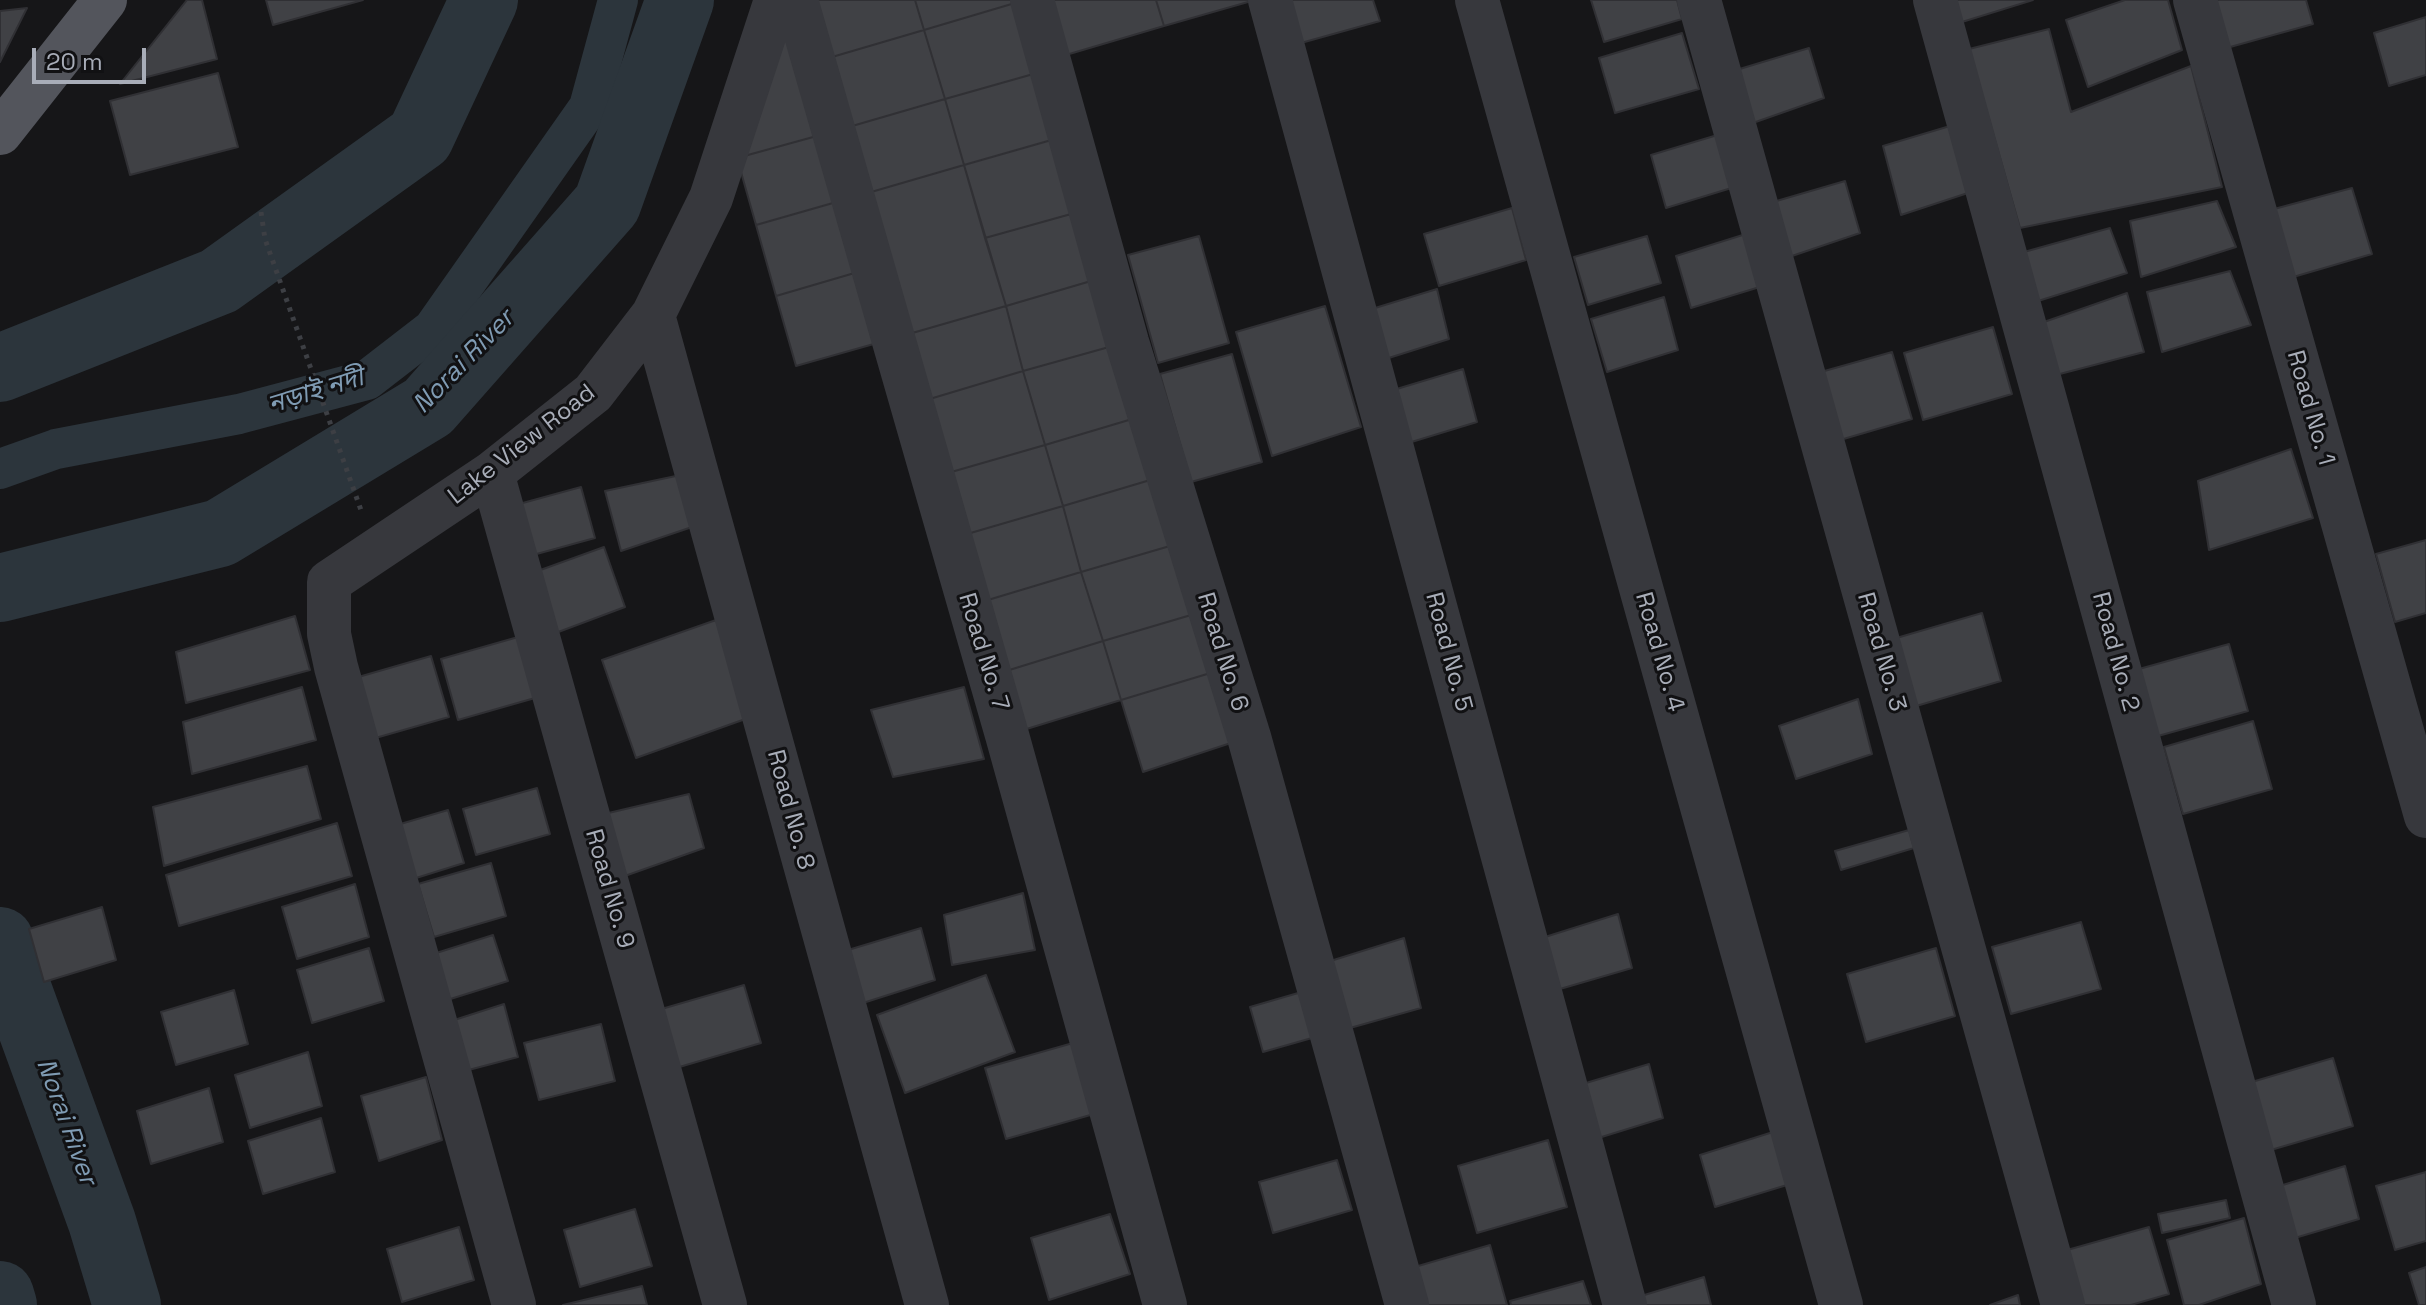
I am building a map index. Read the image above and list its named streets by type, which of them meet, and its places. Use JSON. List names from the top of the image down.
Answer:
{
  "streets": {
    "street": [
      "Road No. 1",
      "Lake View Road",
      "Road No. 7",
      "Road No. 6",
      "Road No. 5",
      "Road No. 4",
      "Road No. 3",
      "Road No. 2",
      "Road No. 8",
      "Road No. 9"
    ]
  },
  "crossings": [
    ["Lake View Road", "Road No. 8"],
    ["Lake View Road", "Road No. 9"]
  ],
  "water": ["Norai River", "নড়াই নদী"],
  "scale_bar": "20 m"
}
